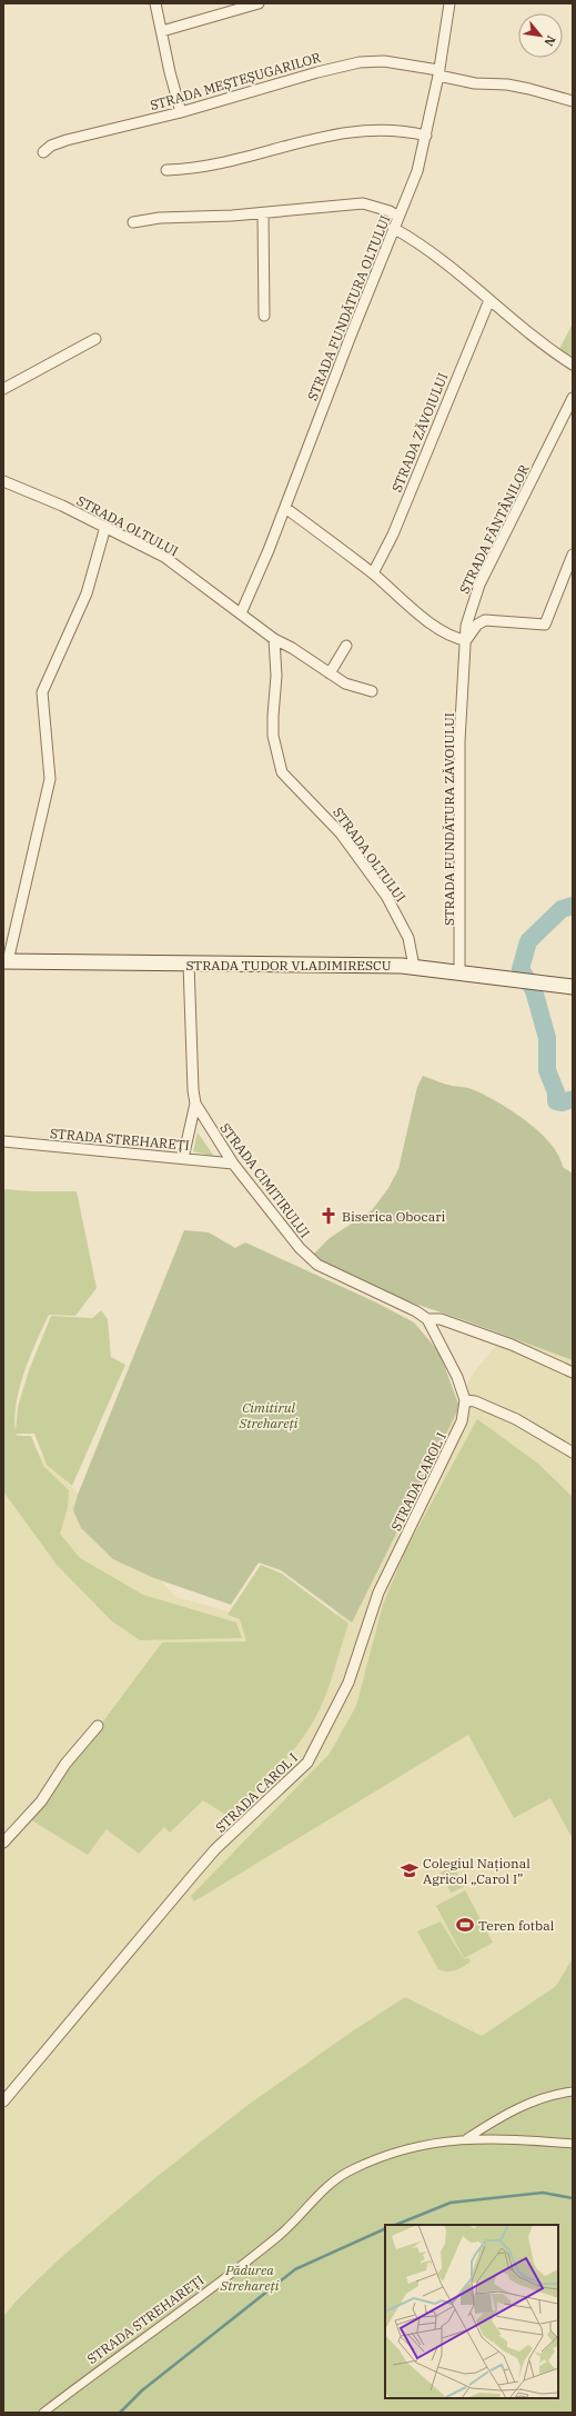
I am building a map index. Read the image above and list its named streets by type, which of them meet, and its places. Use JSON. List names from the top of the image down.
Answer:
{
  "streets": {
    "main road": ["STRADA TUDOR VLADIMIRESCU"],
    "street": [
      "STRADA MEȘTEȘUGARILOR",
      "STRADA FUNDĂTURA OLTULUI",
      "STRADA ZĂVOIULUI",
      "STRADA OLTULUI",
      "STRADA FÂNTÂNILOR",
      "STRADA FUNDĂTURA ZĂVOIULUI",
      "STRADA STREHAREȚI",
      "STRADA CIMITIRULUI",
      "STRADA CAROL I"
    ]
  },
  "crossings": [
    ["STRADA MEȘTEȘUGARILOR", "STRADA FUNDĂTURA OLTULUI"],
    ["STRADA FUNDĂTURA OLTULUI", "STRADA OLTULUI"],
    ["STRADA OLTULUI", "STRADA TUDOR VLADIMIRESCU"],
    ["STRADA FÂNTÂNILOR", "STRADA FUNDĂTURA ZĂVOIULUI"],
    ["STRADA FUNDĂTURA ZĂVOIULUI", "STRADA TUDOR VLADIMIRESCU"],
    ["STRADA TUDOR VLADIMIRESCU", "STRADA CIMITIRULUI"],
    ["STRADA STREHAREȚI", "STRADA CIMITIRULUI"],
    ["STRADA CIMITIRULUI", "STRADA CAROL I"]
  ],
  "parks": ["Cimitirul Strehareți", "Pădurea Strehareți"],
  "places": {
    "church": ["Biserica Obocari"],
    "school or university": ["Colegiul Național Agricol „Carol I”"],
    "sports": ["Teren fotbal"]
  },
  "north": "bottom right"
}
